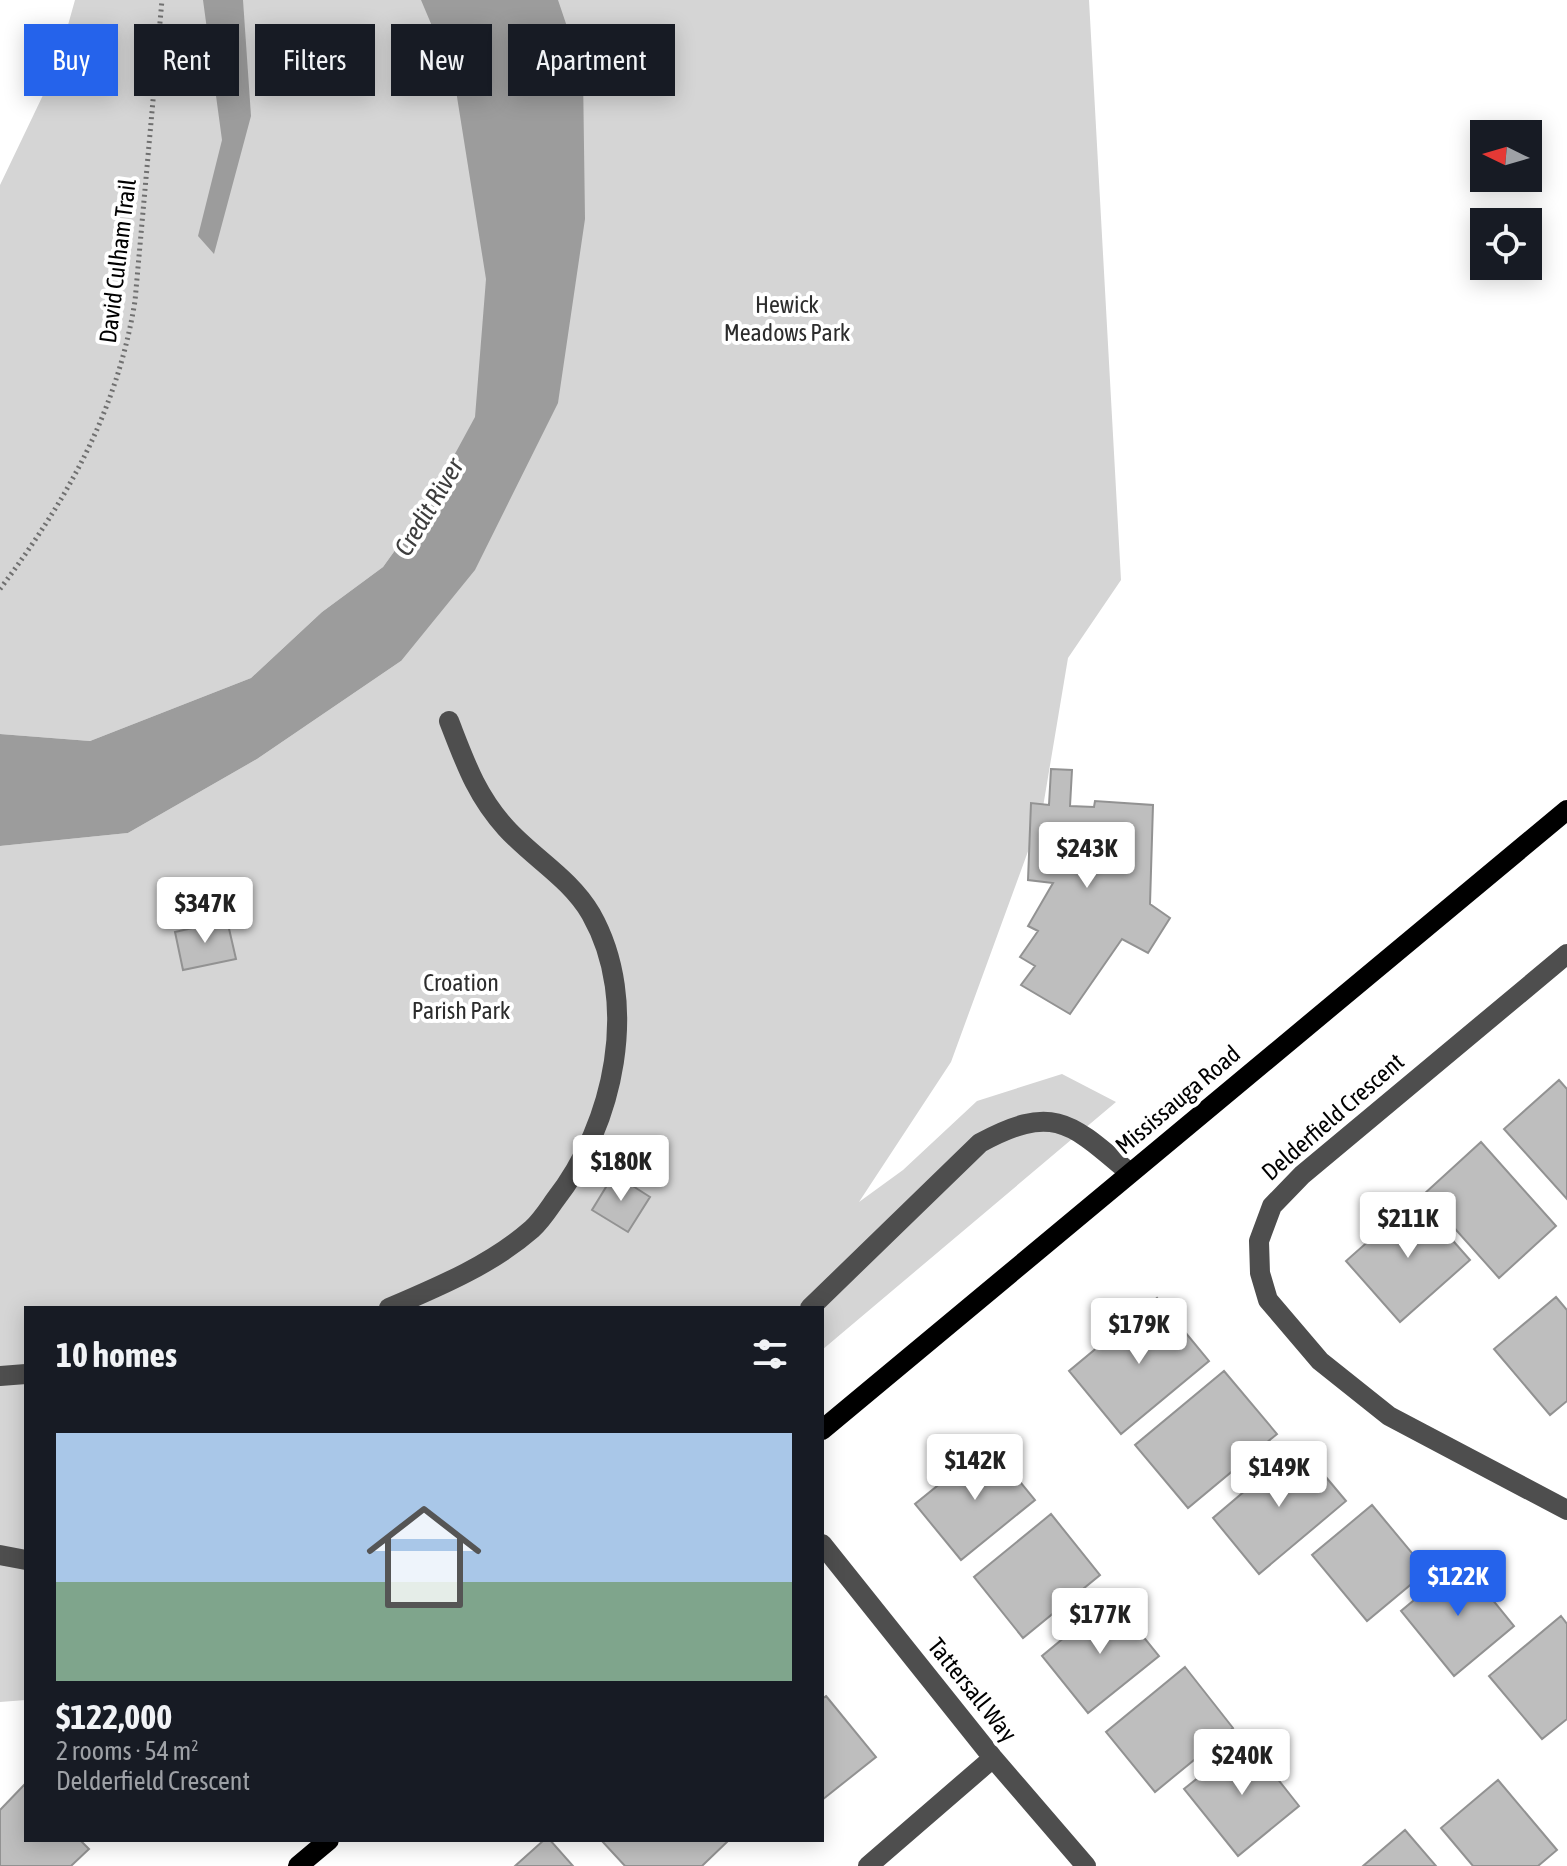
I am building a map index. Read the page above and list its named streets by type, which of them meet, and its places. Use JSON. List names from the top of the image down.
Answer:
{
  "streets": {
    "main road": ["Mississauga Road"],
    "street": ["Delderfield Crescent", "Tattersall Way"],
    "path": ["David Culham Trail"]
  },
  "water": ["Credit River"],
  "parks": ["Hewick Meadows Park", "Croation Parish Park"],
  "north": "left",
  "page": {
    "chip": [
      "Buy",
      "Rent",
      "Filters",
      "New",
      "Apartment"
    ],
    "price": [
      "$243K",
      "$347K",
      "$180K",
      "$211K",
      "$179K",
      "$142K",
      "$149K",
      "$122K",
      "$177K",
      "$240K"
    ],
    "heading": "10 homes",
    "list": [
      {
        "name": "$122,000",
        "note": "2 rooms · 54 m² · Delderfield Crescent"
      }
    ]
  }
}
